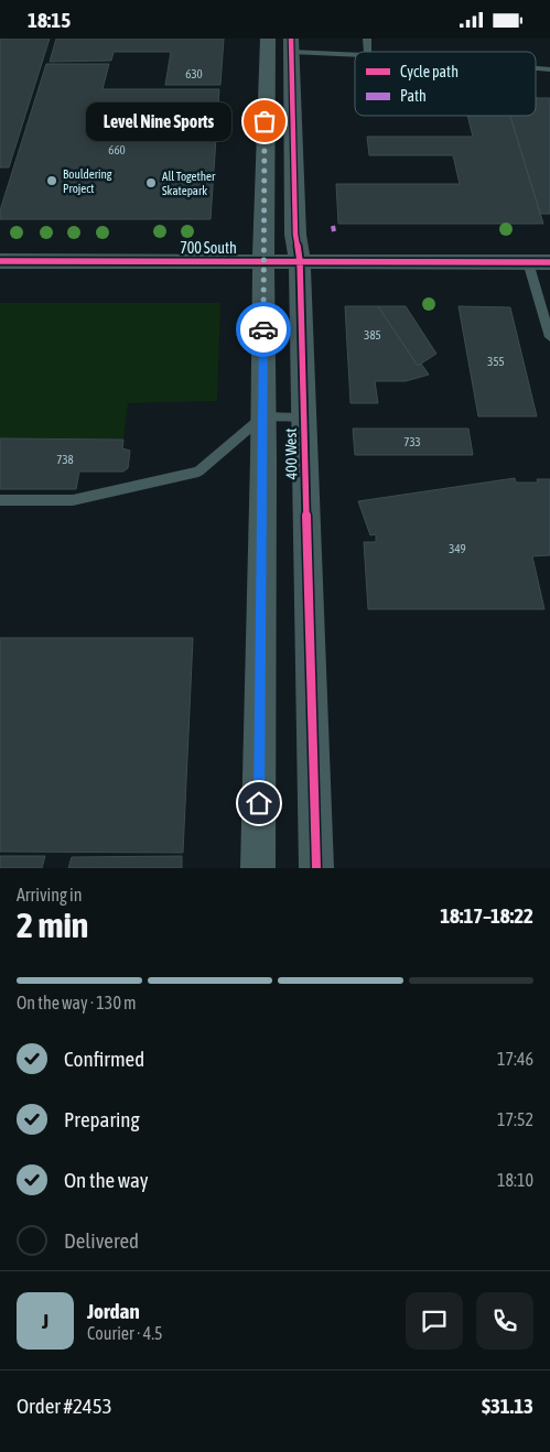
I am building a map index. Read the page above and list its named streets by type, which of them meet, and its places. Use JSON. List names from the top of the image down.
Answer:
{
  "streets": {
    "street": ["700 South", "400 West"]
  },
  "crossings": [
    ["700 South", "400 West"]
  ],
  "places": ["Level Nine Sports", "Bouldering Project", "All Together Skatepark"],
  "house_numbers": [
    "630",
    "660",
    "385",
    "355",
    "733",
    "738",
    "349"
  ],
  "legend": ["Cycle path", "Path"],
  "page": {
    "status": "18:15",
    "bubble": "Level Nine Sports",
    "heading": ["2 min", "Arriving in", "18:17–18:22"],
    "panel": [
      "Jordan",
      "Courier · 4.5",
      "Order #2453",
      "$31.13"
    ],
    "bar": "On the way · 130 m",
    "list": [
      ["Confirmed", "17:46"],
      ["Preparing", "17:52"],
      ["On the way", "18:10"],
      "Delivered"
    ],
    "round": "J"
  }
}
